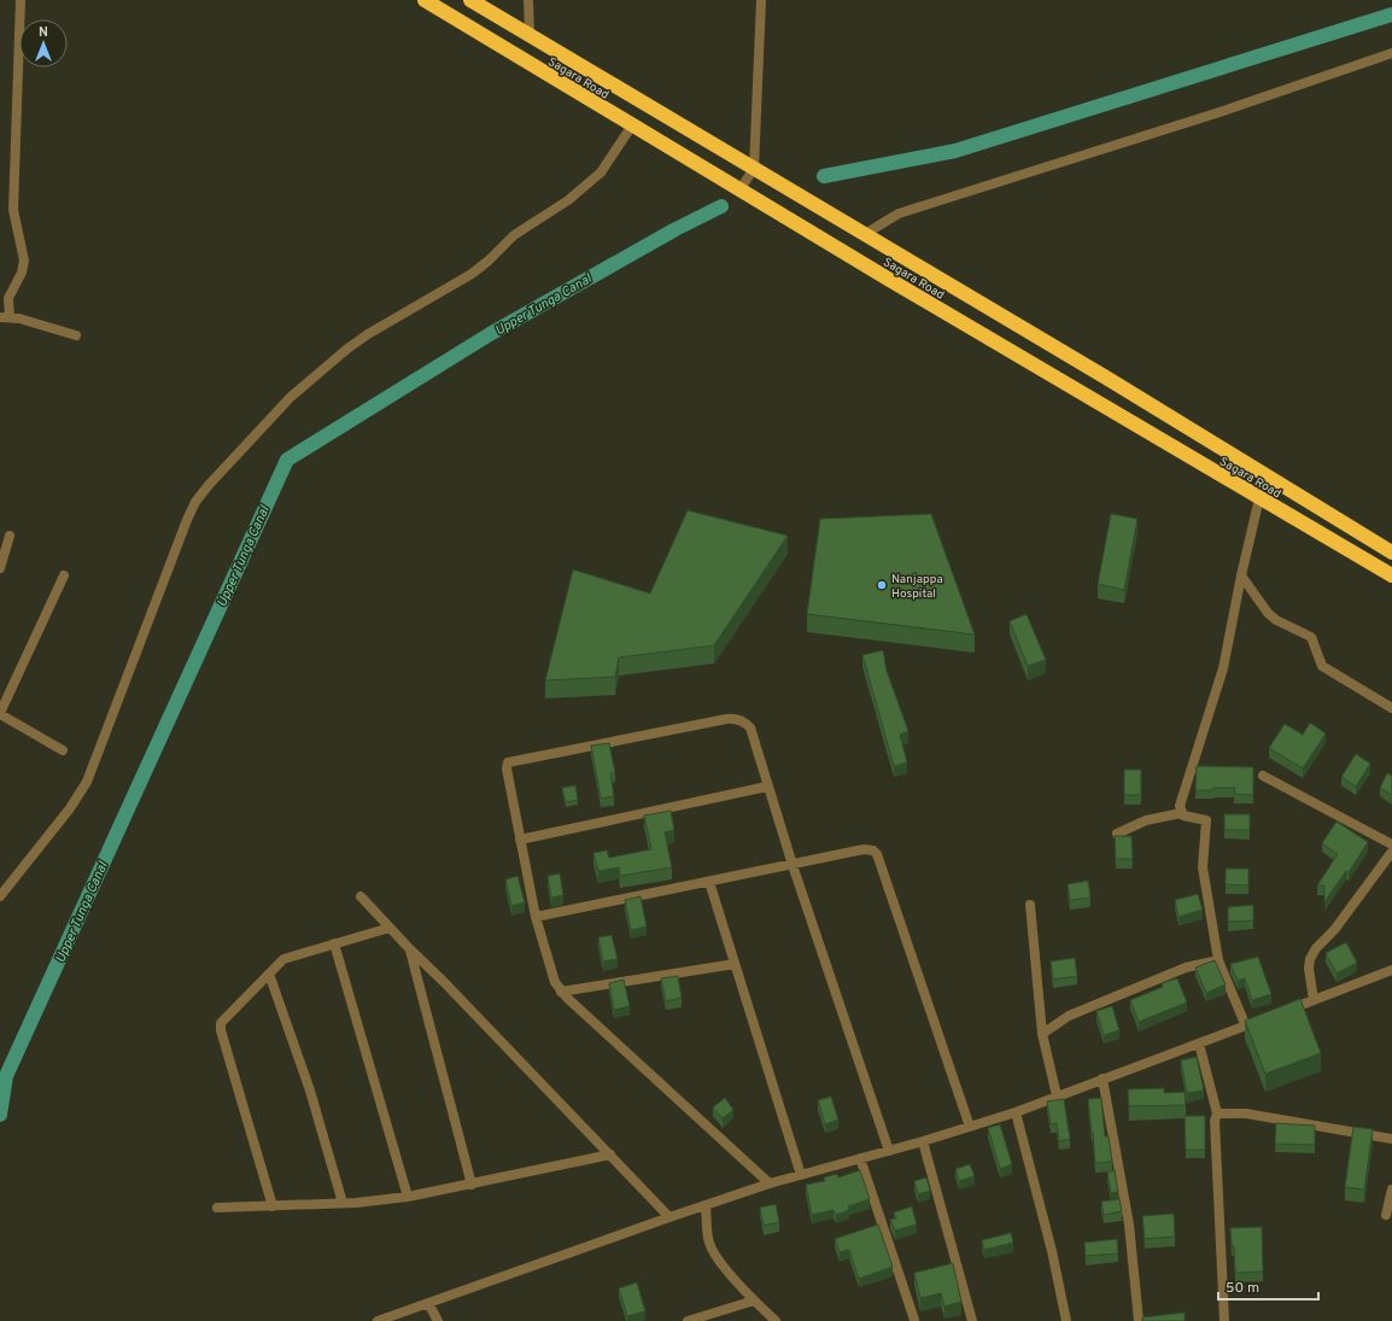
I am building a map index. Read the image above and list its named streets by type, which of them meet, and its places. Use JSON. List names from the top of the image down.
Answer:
{
  "streets": {
    "highway": ["Sagara Road"]
  },
  "water": ["Upper Tunga Canal"],
  "places": ["Nanjappa Hospital"],
  "scale_bar": "50 m",
  "north": "top"
}
